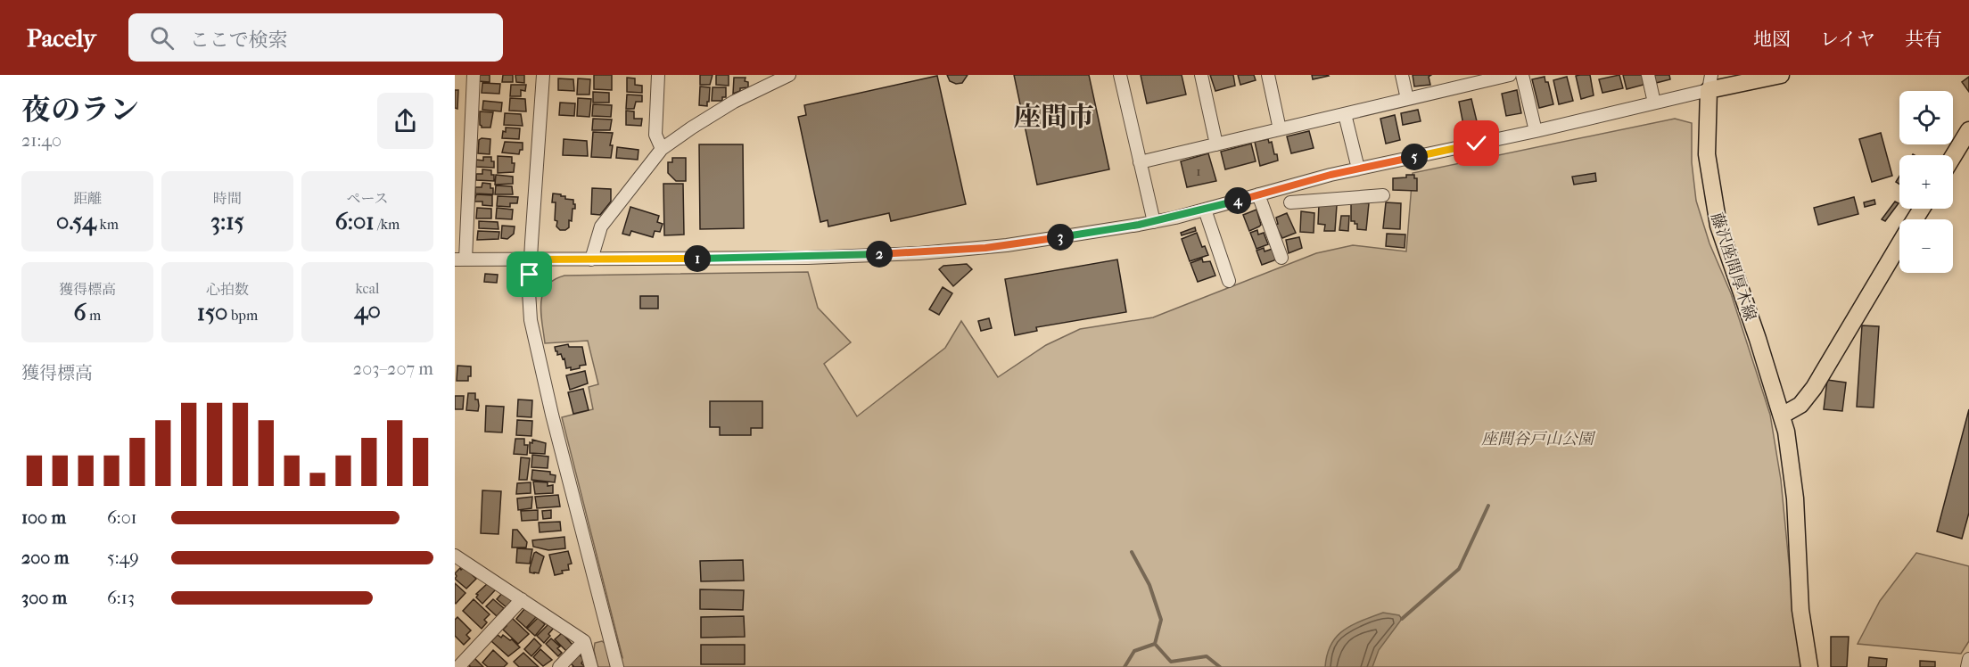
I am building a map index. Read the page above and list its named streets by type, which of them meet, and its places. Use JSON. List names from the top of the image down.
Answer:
{
  "streets": {
    "main road": ["藤沢座間厚木線"]
  },
  "districts": ["座間市"],
  "parks": ["座間谷戸山公園"],
  "house_numbers": ["1"],
  "page": {
    "header": "Pacely",
    "search": "ここで検索",
    "nav": ["地図", "レイヤ", "共有"],
    "heading": ["夜のラン", "21:40"],
    "map_buttons": ["+", "−"],
    "pins": [
      "5",
      "4",
      "3",
      "2",
      "1"
    ],
    "stats": [
      ["距離", "0.54 km"],
      ["時間", "3:15"],
      ["ペース", "6:01 /km"],
      ["獲得標高", "6 m"],
      ["心拍数", "150 bpm"],
      ["kcal", "40"]
    ],
    "chart": ["獲得標高", "203–207 m"],
    "list": [
      {
        "name": "100 m",
        "note": "6:01"
      },
      {
        "name": "200 m",
        "note": "5:49"
      },
      {
        "name": "300 m",
        "note": "6:13"
      }
    ]
  }
}
